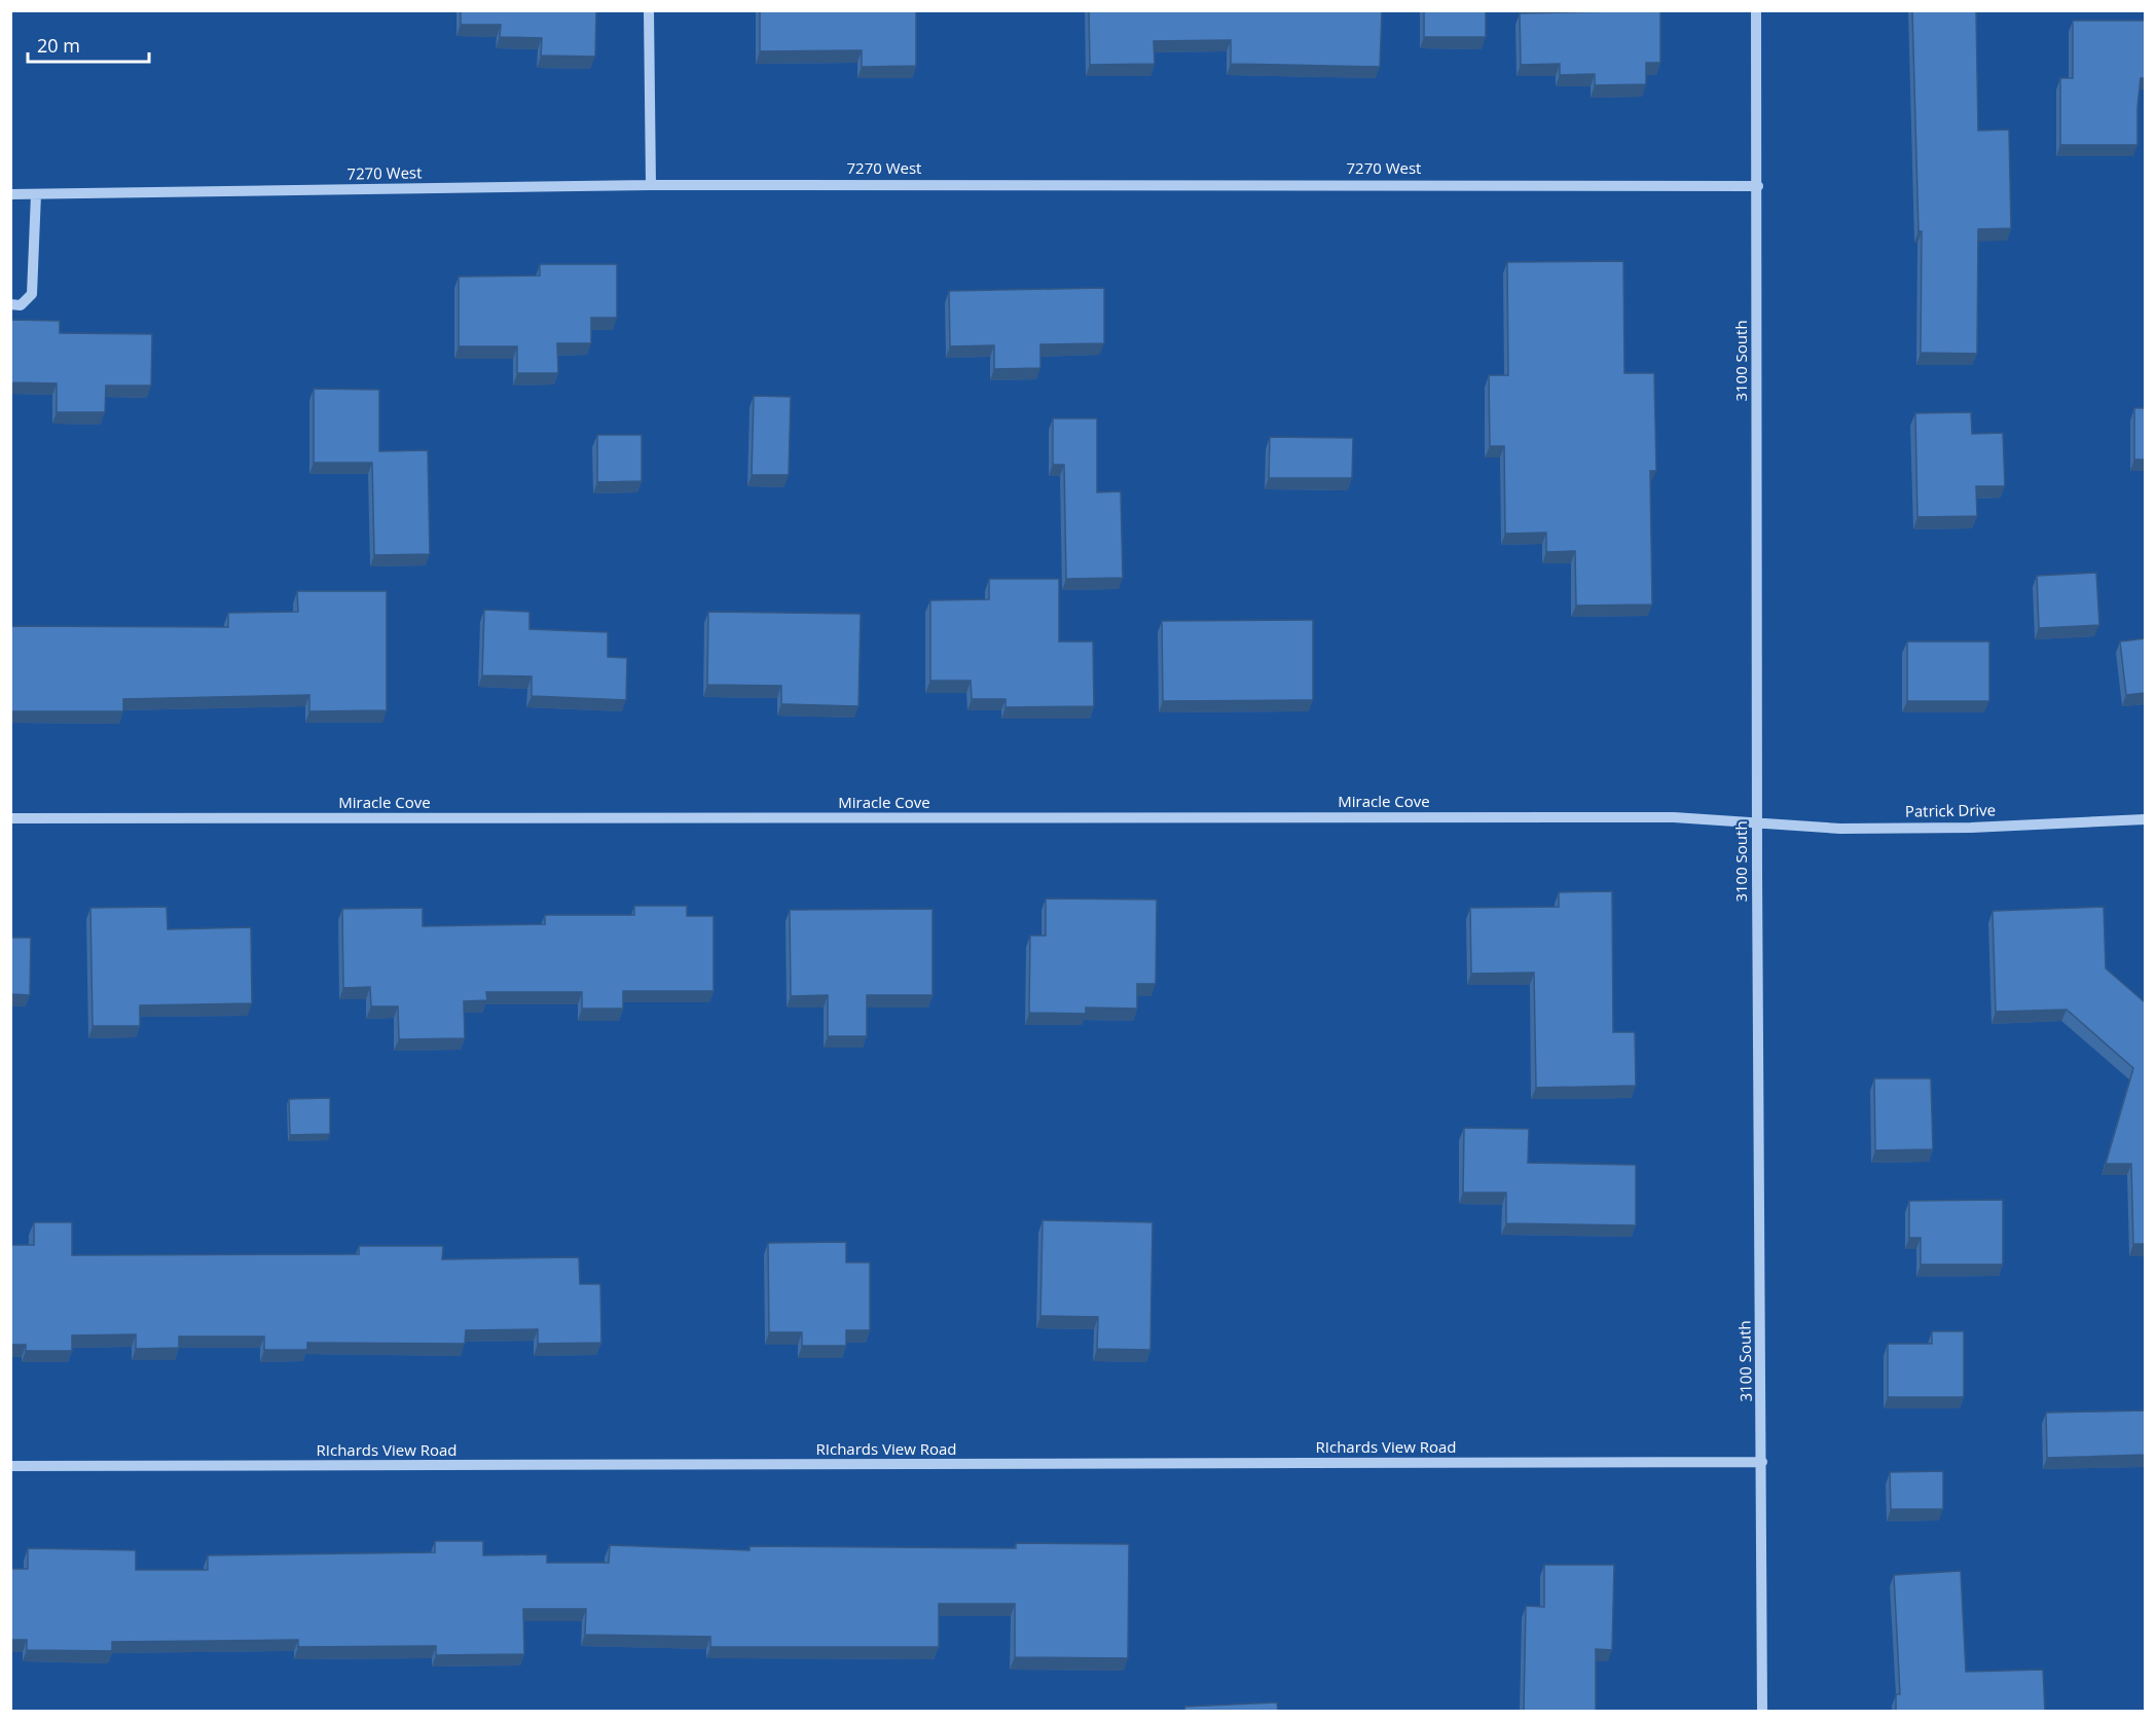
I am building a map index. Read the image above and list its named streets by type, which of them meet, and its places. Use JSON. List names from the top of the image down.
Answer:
{
  "streets": {
    "street": [
      "7270 West",
      "3100 South",
      "Miracle Cove",
      "Patrick Drive",
      "RIchards View Road"
    ]
  },
  "crossings": [
    ["7270 West", "3100 South"],
    ["3100 South", "Miracle Cove"],
    ["3100 South", "Patrick Drive"],
    ["3100 South", "RIchards View Road"],
    ["Miracle Cove", "Patrick Drive"]
  ],
  "scale_bar": "20 m"
}
